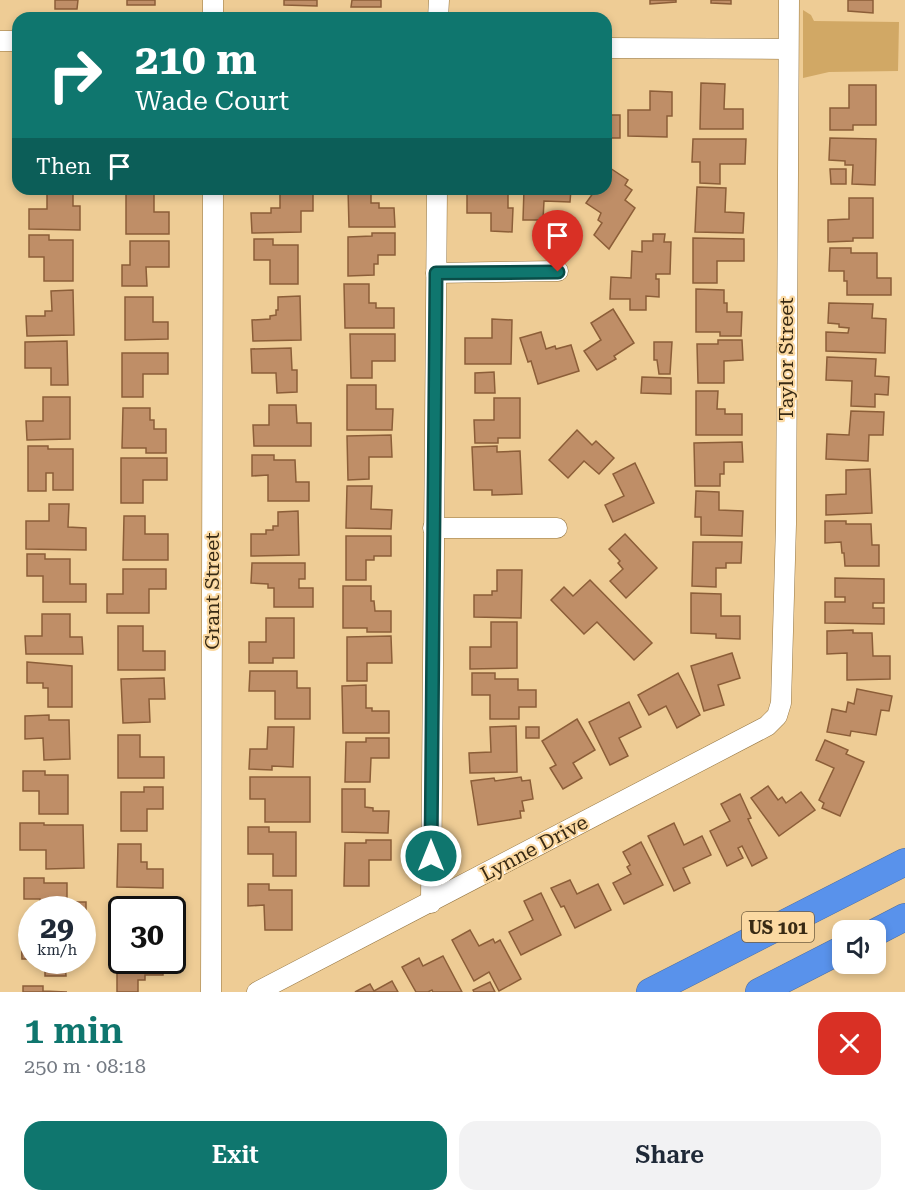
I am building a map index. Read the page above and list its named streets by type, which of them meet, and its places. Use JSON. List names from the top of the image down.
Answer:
{
  "streets": {
    "highway": ["US 101"],
    "street": ["Taylor Street", "Grant Street", "Lynne Drive"]
  },
  "crossings": [
    ["Taylor Street", "Lynne Drive"]
  ],
  "page": {
    "turn": ["210 m", "Wade Court"],
    "then": "Then",
    "speed": "29 km/h",
    "limit": "30",
    "heading": ["1 min", "250 m · 08:18"],
    "buttons": ["Exit", "Share"]
  }
}
